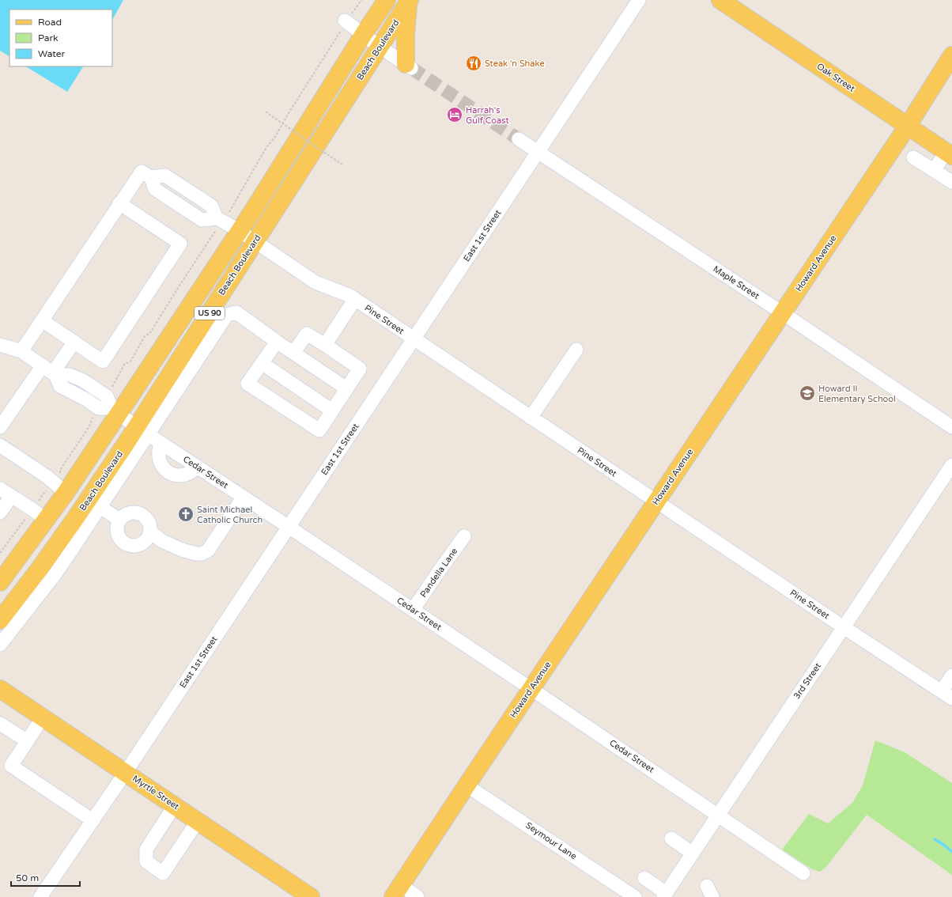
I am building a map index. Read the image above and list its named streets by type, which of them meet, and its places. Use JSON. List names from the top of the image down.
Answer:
{
  "streets": {
    "main road": [
      "Beach Boulevard",
      "Oak Street",
      "Howard Avenue",
      "US 90",
      "Myrtle Street"
    ],
    "street": [
      "East 1st Street",
      "Maple Street",
      "Pine Street",
      "Cedar Street",
      "Pandella Lane",
      "3rd Street",
      "Seymour Lane"
    ]
  },
  "crossings": [
    ["Beach Boulevard", "Pine Street"],
    ["Beach Boulevard", "Cedar Street"],
    ["Oak Street", "Howard Avenue"],
    ["East 1st Street", "Maple Street"],
    ["East 1st Street", "Pine Street"],
    ["East 1st Street", "Cedar Street"],
    ["East 1st Street", "Myrtle Street"],
    ["Howard Avenue", "Maple Street"],
    ["Howard Avenue", "Pine Street"],
    ["Howard Avenue", "Cedar Street"],
    ["Howard Avenue", "Seymour Lane"],
    ["US 90", "Pine Street"],
    ["US 90", "Cedar Street"],
    ["Pine Street", "3rd Street"],
    ["Cedar Street", "Pandella Lane"],
    ["Cedar Street", "3rd Street"]
  ],
  "places": {
    "restaurant": ["Steak 'n Shake"],
    "hotel": ["Harrah's Gulf Coast"],
    "school or university": ["Howard II Elementary School"],
    "church": ["Saint Michael Catholic Church"]
  },
  "legend": ["Road", "Park", "Water"],
  "scale_bar": "50 m"
}
